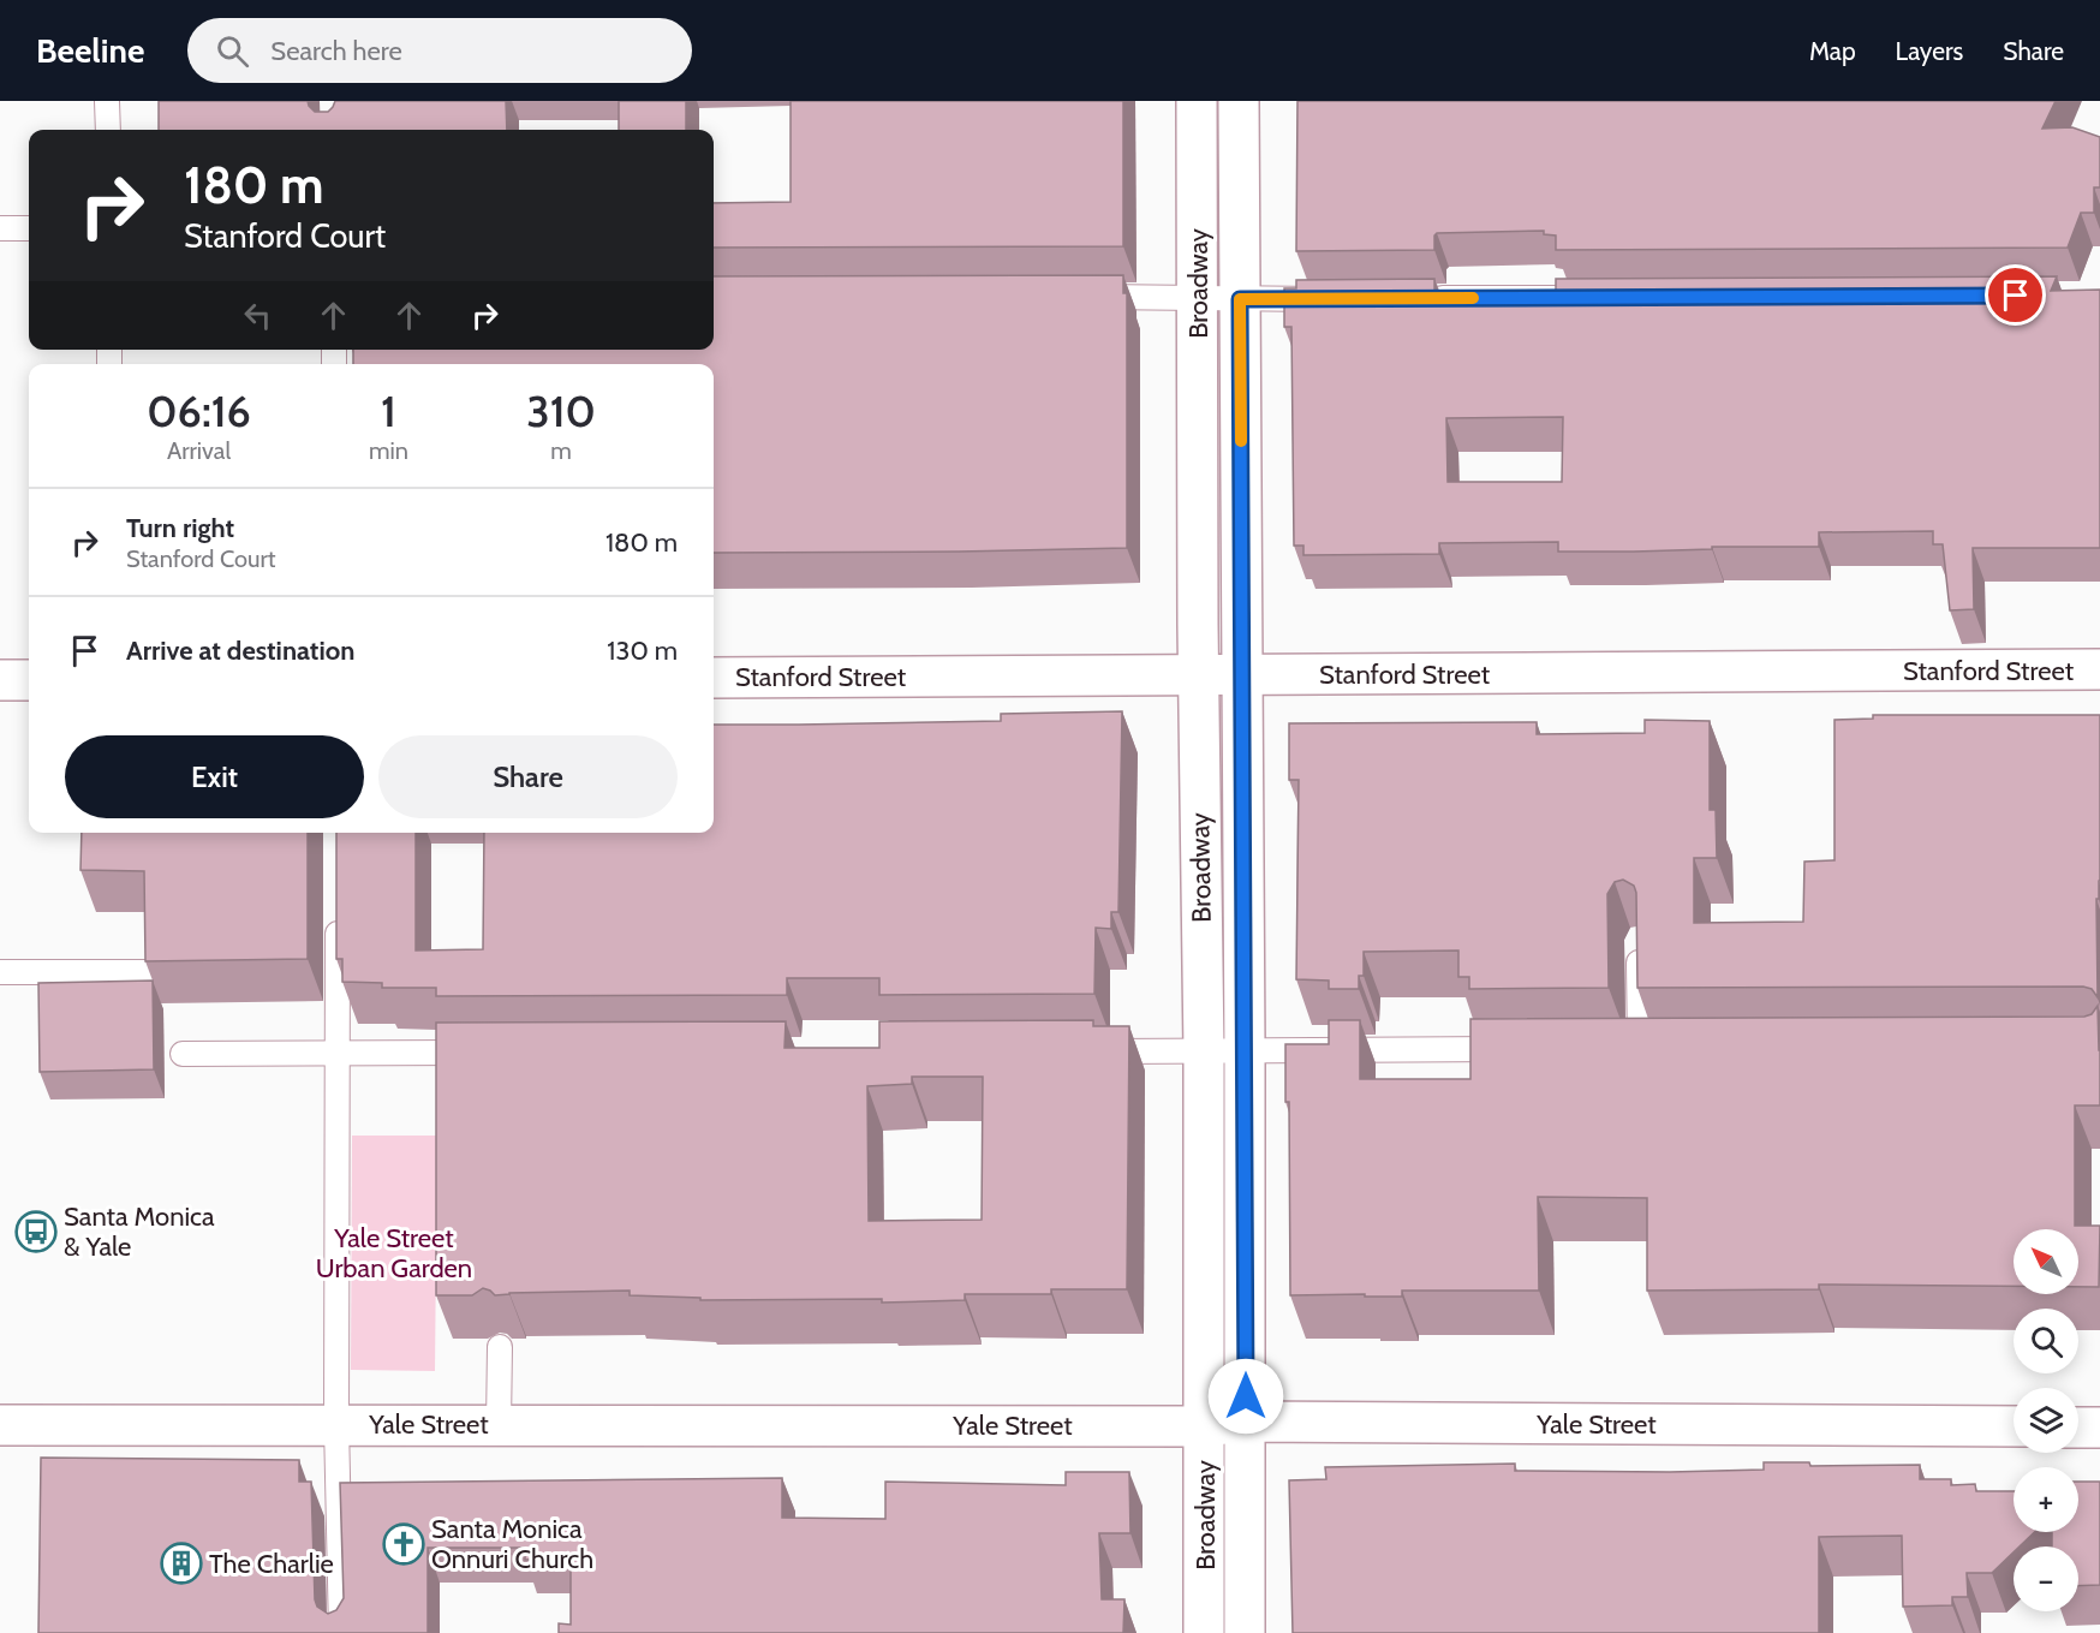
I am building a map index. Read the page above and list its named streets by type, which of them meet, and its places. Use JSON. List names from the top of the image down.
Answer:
{
  "streets": {
    "street": ["Broadway", "Stanford Street", "Yale Street"]
  },
  "crossings": [
    ["Broadway", "Stanford Street"],
    ["Broadway", "Yale Street"]
  ],
  "parks": ["Yale Street Urban Garden"],
  "places": {
    "bus stop": ["Santa Monica & Yale"],
    "church": ["Santa Monica Onnuri Church"],
    "building": ["The Charlie"]
  },
  "north": "top left",
  "page": {
    "header": "Beeline",
    "search": "Search here",
    "nav": ["Map", "Layers", "Share"],
    "turn": ["180 m", "Stanford Court"],
    "eta": [
      "06:16",
      "Arrival",
      "1",
      "min",
      "310",
      "m"
    ],
    "list": [
      {
        "name": "Turn right",
        "note": "Stanford Court",
        "value": "180 m"
      },
      {
        "name": "Arrive at destination",
        "value": "130 m"
      }
    ],
    "buttons": ["Exit", "Share"],
    "map_buttons": ["+", "−"]
  }
}
